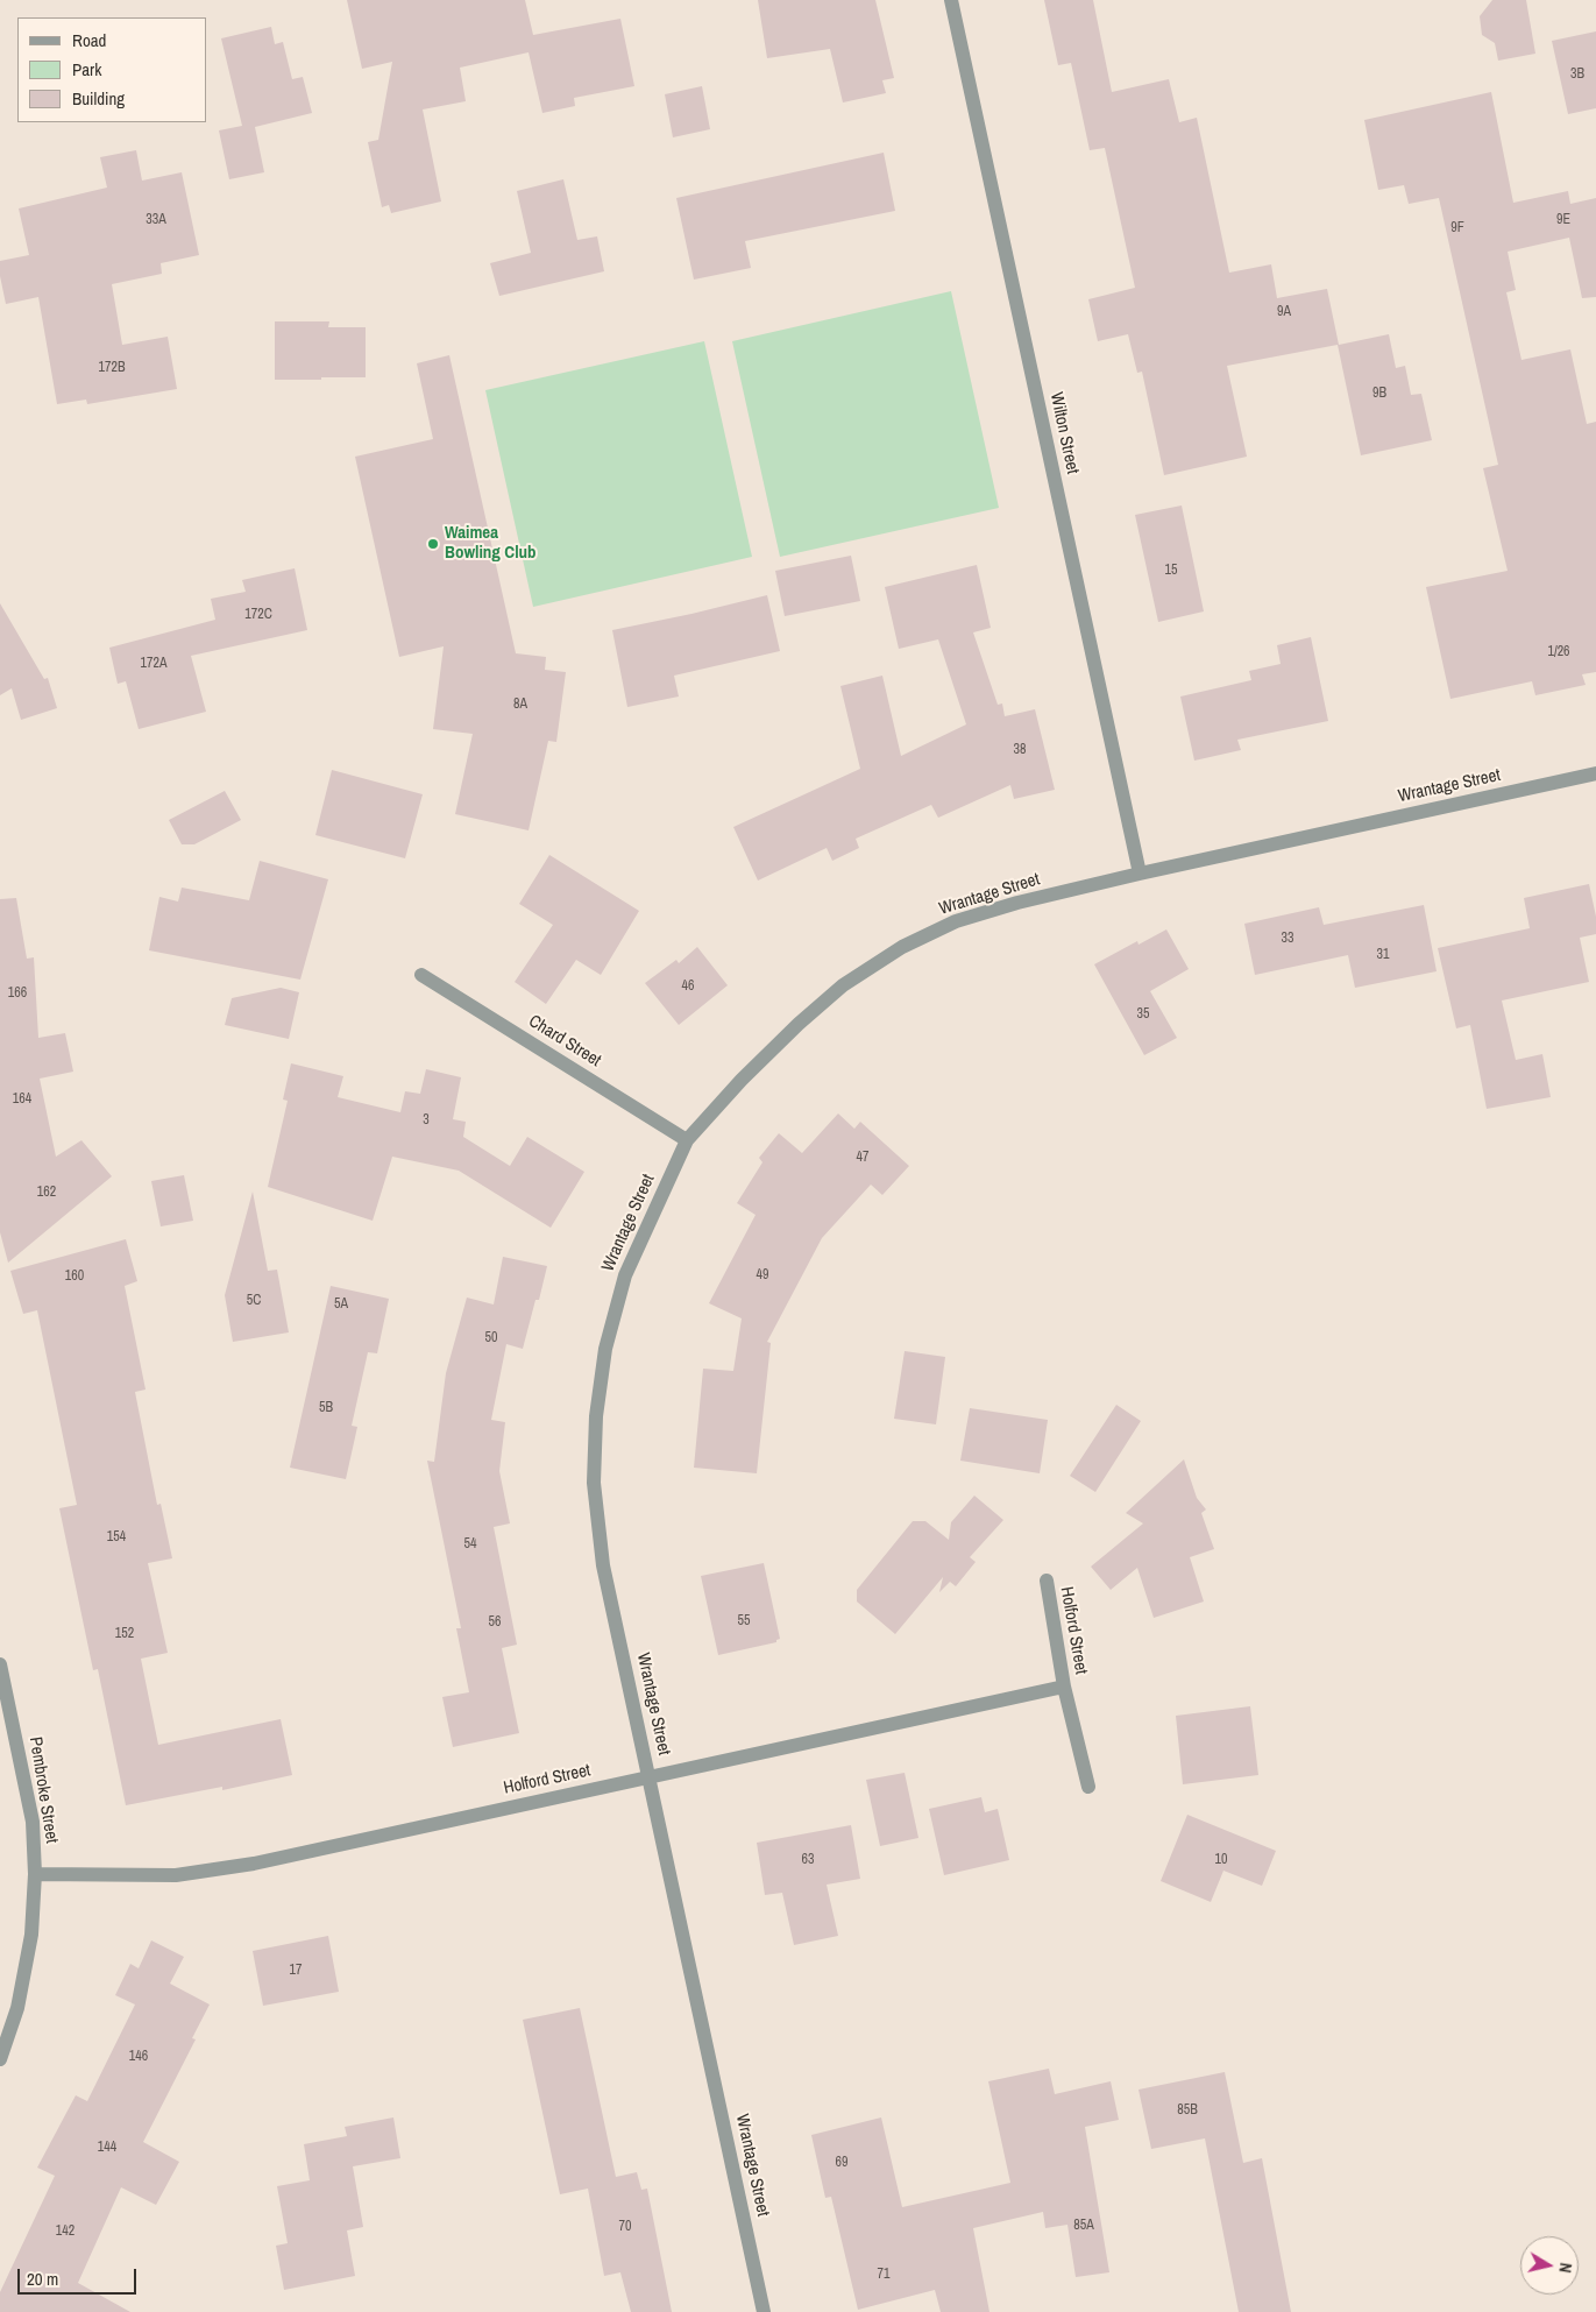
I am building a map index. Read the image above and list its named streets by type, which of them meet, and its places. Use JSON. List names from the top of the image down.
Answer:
{
  "streets": {
    "street": [
      "Wilton Street",
      "Wrantage Street",
      "Chard Street",
      "Holford Street",
      "Pembroke Street"
    ]
  },
  "crossings": [
    ["Wilton Street", "Wrantage Street"],
    ["Wrantage Street", "Chard Street"],
    ["Wrantage Street", "Holford Street"],
    ["Holford Street", "Pembroke Street"]
  ],
  "places": ["Waimea Bowling Club"],
  "house_numbers": [
    "3B",
    "33A",
    "9E",
    "9F",
    "9A",
    "172B",
    "9B",
    "15",
    "172C",
    "1/26",
    "172A",
    "8A",
    "38",
    "33",
    "31",
    "46",
    "166",
    "35",
    "164",
    "3",
    "47",
    "162",
    "49",
    "160",
    "5C",
    "5A",
    "50",
    "5B",
    "154",
    "54",
    "55",
    "56",
    "152",
    "63",
    "10",
    "17",
    "146",
    "85B",
    "144",
    "69",
    "85A",
    "70",
    "142",
    "71"
  ],
  "legend": ["Road", "Park", "Building"],
  "scale_bar": "20 m",
  "north": "right"
}
